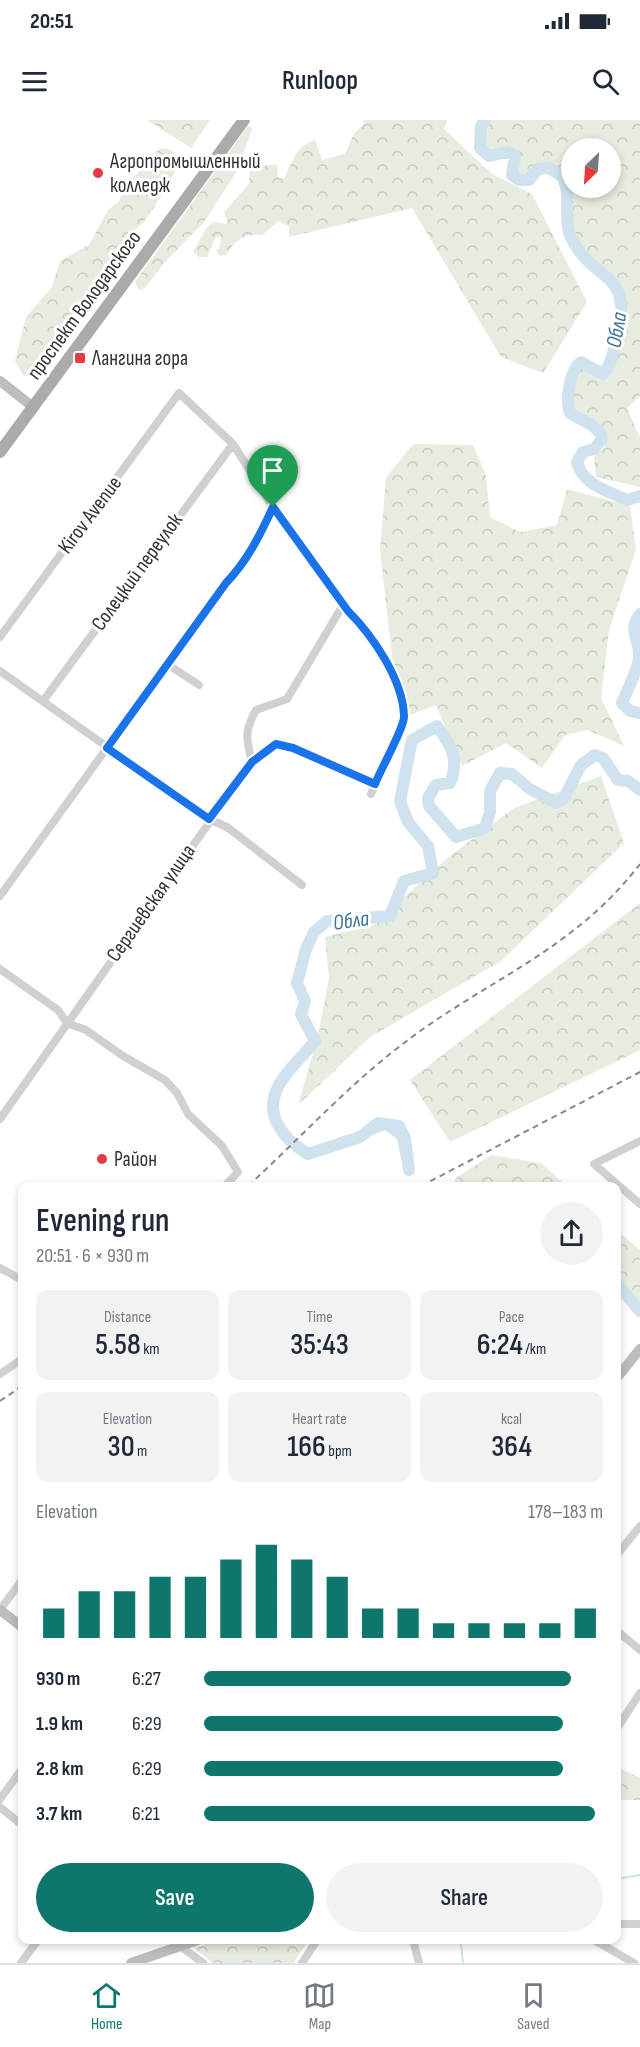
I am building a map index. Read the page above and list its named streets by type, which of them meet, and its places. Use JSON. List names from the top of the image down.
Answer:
{
  "streets": {
    "main road": ["проспект Володарского"],
    "street": ["Kirov Avenue", "Солецкий переулок", "Сергиевская улица"]
  },
  "crossings": [
    ["Kirov Avenue", "Солецкий переулок"]
  ],
  "water": ["Обла"],
  "places": {
    "other": ["Агропромышленный колледж", "Район"],
    "transit": ["Лангина гора"]
  },
  "north": "bottom left",
  "page": {
    "status": "20:51",
    "header": "Runloop",
    "heading": ["Evening run", "20:51 · 6 × 930 m"],
    "stats": [
      ["Distance", "5.58 km"],
      ["Time", "35:43"],
      ["Pace", "6:24 /km"],
      ["Elevation", "30 m"],
      ["Heart rate", "166 bpm"],
      ["kcal", "364"]
    ],
    "chart": ["Elevation", "178–183 m"],
    "list": [
      {
        "name": "930 m",
        "note": "6:27"
      },
      {
        "name": "1.9 km",
        "note": "6:29"
      },
      {
        "name": "2.8 km",
        "note": "6:29"
      },
      {
        "name": "3.7 km",
        "note": "6:21"
      }
    ],
    "buttons": ["Save", "Share"],
    "tabs": ["Home", "Map", "Saved"]
  }
}
